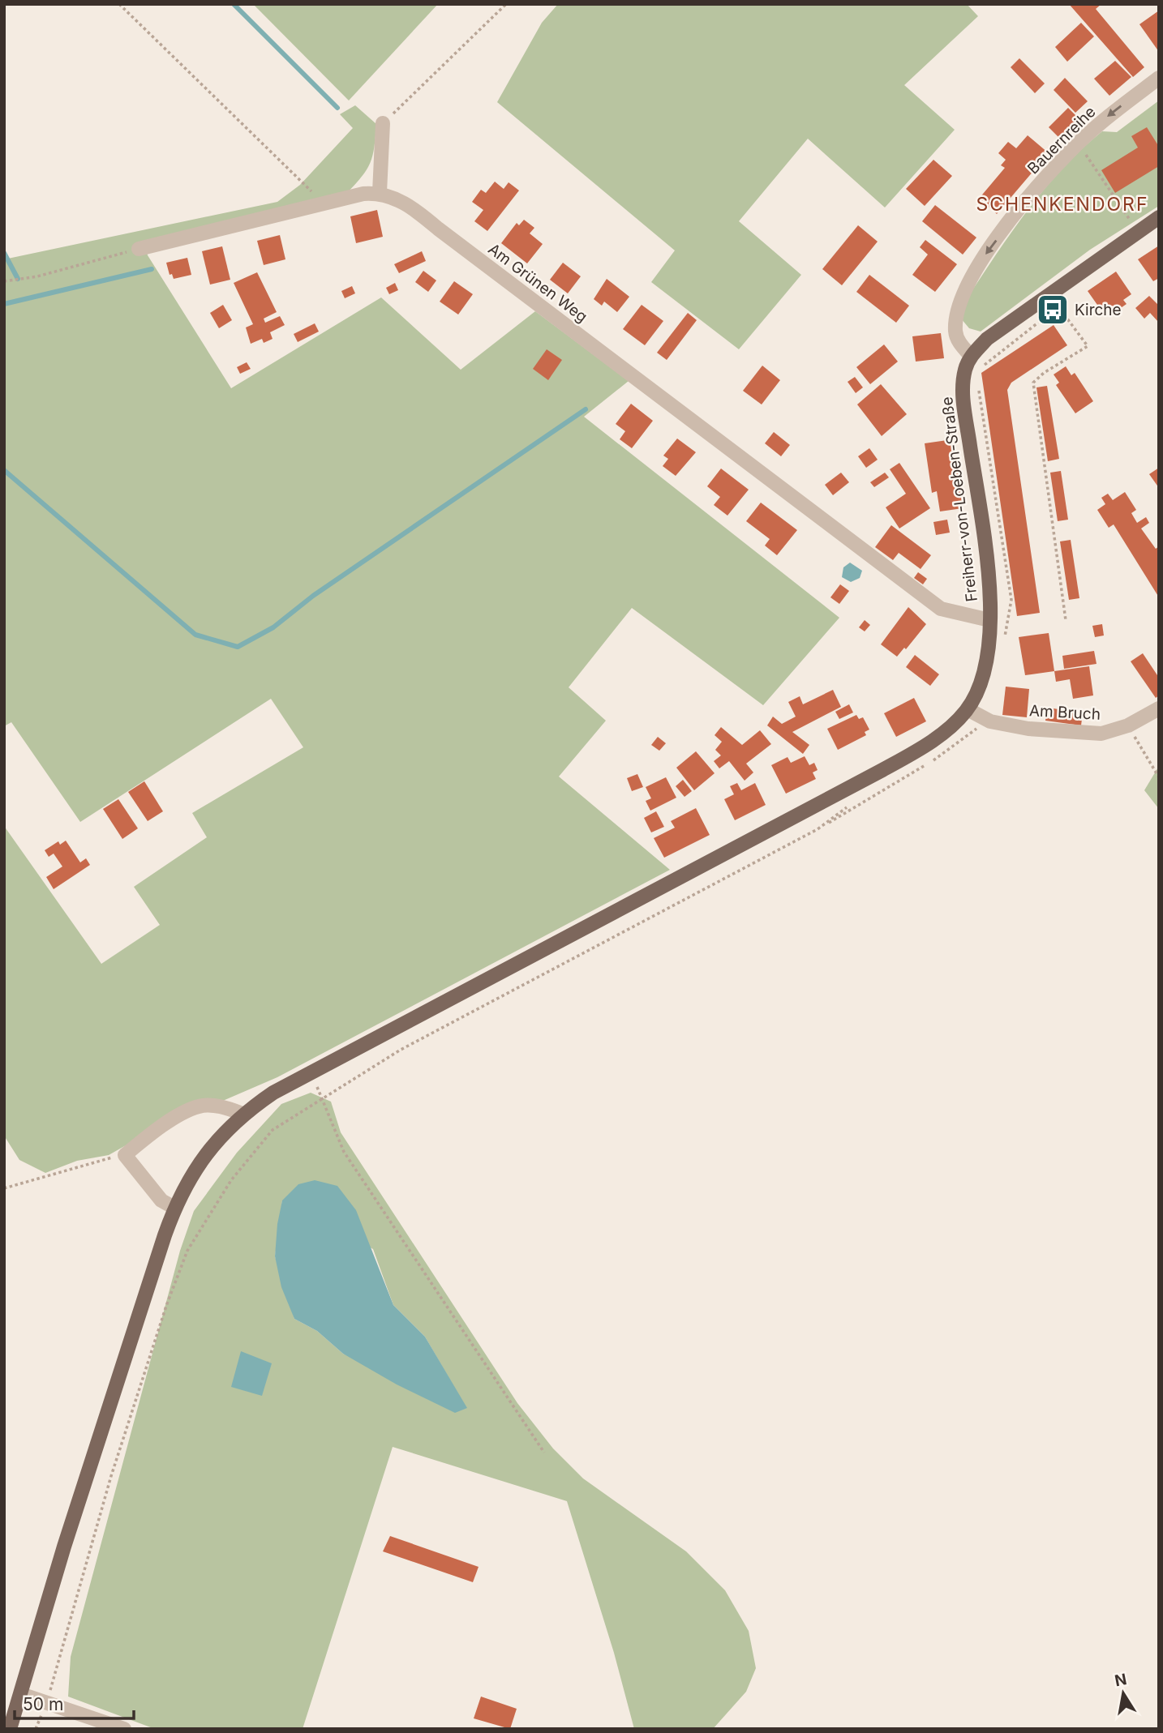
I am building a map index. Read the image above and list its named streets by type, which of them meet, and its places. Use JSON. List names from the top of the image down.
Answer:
{
  "streets": {
    "main road": ["Freiherr-von-Loeben-Straße"],
    "street": ["Bauernreihe", "Am Grünen Weg", "Am Bruch"]
  },
  "crossings": [
    ["Bauernreihe", "Freiherr-von-Loeben-Straße"],
    ["Am Grünen Weg", "Freiherr-von-Loeben-Straße"],
    ["Freiherr-von-Loeben-Straße", "Am Bruch"]
  ],
  "one_way": ["Bauernreihe"],
  "districts": ["SCHENKENDORF"],
  "places": {
    "bus stop": ["Kirche"]
  },
  "scale_bar": "50 m",
  "north": "top"
}
